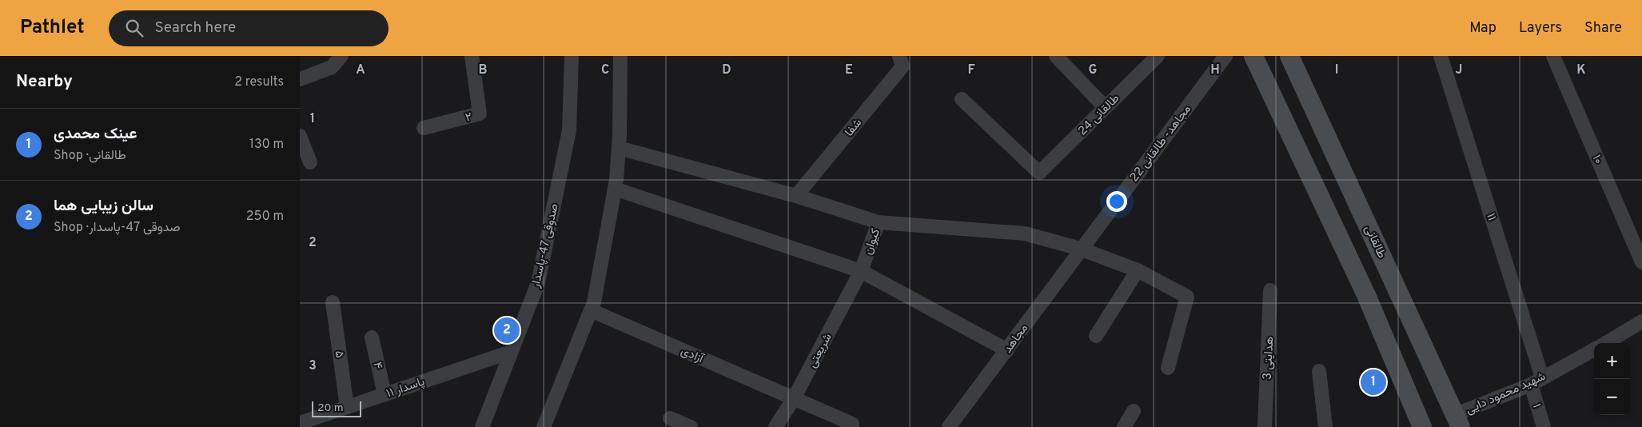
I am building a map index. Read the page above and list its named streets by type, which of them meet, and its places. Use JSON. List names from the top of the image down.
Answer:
{
  "streets": {
    "main road": ["طالقانی"],
    "street": [
      "طالقانی 24",
      "۲",
      "شفا",
      "مجاهد- طالقانی 22",
      "۱۰",
      "۱۱",
      "کیوان",
      "صدوقی 47-پاسدار",
      "مجاهد",
      "شریعتی",
      "۵",
      "آزادی",
      "هدایتی 3",
      "۴",
      "پاسدار ۱۱",
      "شهید محمود دایی",
      "۱"
    ]
  },
  "crossings": [
    ["شفا", "کیوان"],
    ["مجاهد- طالقانی 22", "مجاهد"],
    ["۱۱", "شهید محمود دایی"],
    ["۱۱", "۱"],
    ["کیوان", "شریعتی"],
    ["طالقانی", "شهید محمود دایی"],
    ["صدوقی 47-پاسدار", "پاسدار ۱۱"],
    ["شریعتی", "آزادی"],
    ["۵", "پاسدار ۱۱"],
    ["۴", "پاسدار ۱۱"],
    ["شهید محمود دایی", "۱"]
  ],
  "scale_bar": "20 m",
  "page": {
    "header": "Pathlet",
    "search": "Search here",
    "nav": ["Map", "Layers", "Share"],
    "heading": ["Nearby", "2 results"],
    "list": [
      {
        "mark": "1",
        "name": "عینک محمدی",
        "note": "Shop · طالقانی",
        "value": "130 m"
      },
      {
        "mark": "2",
        "name": "سالن زیبایی هما",
        "note": "Shop · صدوقی 47-پاسدار",
        "value": "250 m"
      }
    ],
    "pins": ["2", "1"],
    "map_buttons": ["+", "−"],
    "scale": "20 m"
  },
  "grid": {
    "columns": [
      "A",
      "B",
      "C",
      "D",
      "E",
      "F",
      "G",
      "H",
      "I",
      "J",
      "K"
    ],
    "rows": ["1", "2", "3"]
  }
}
